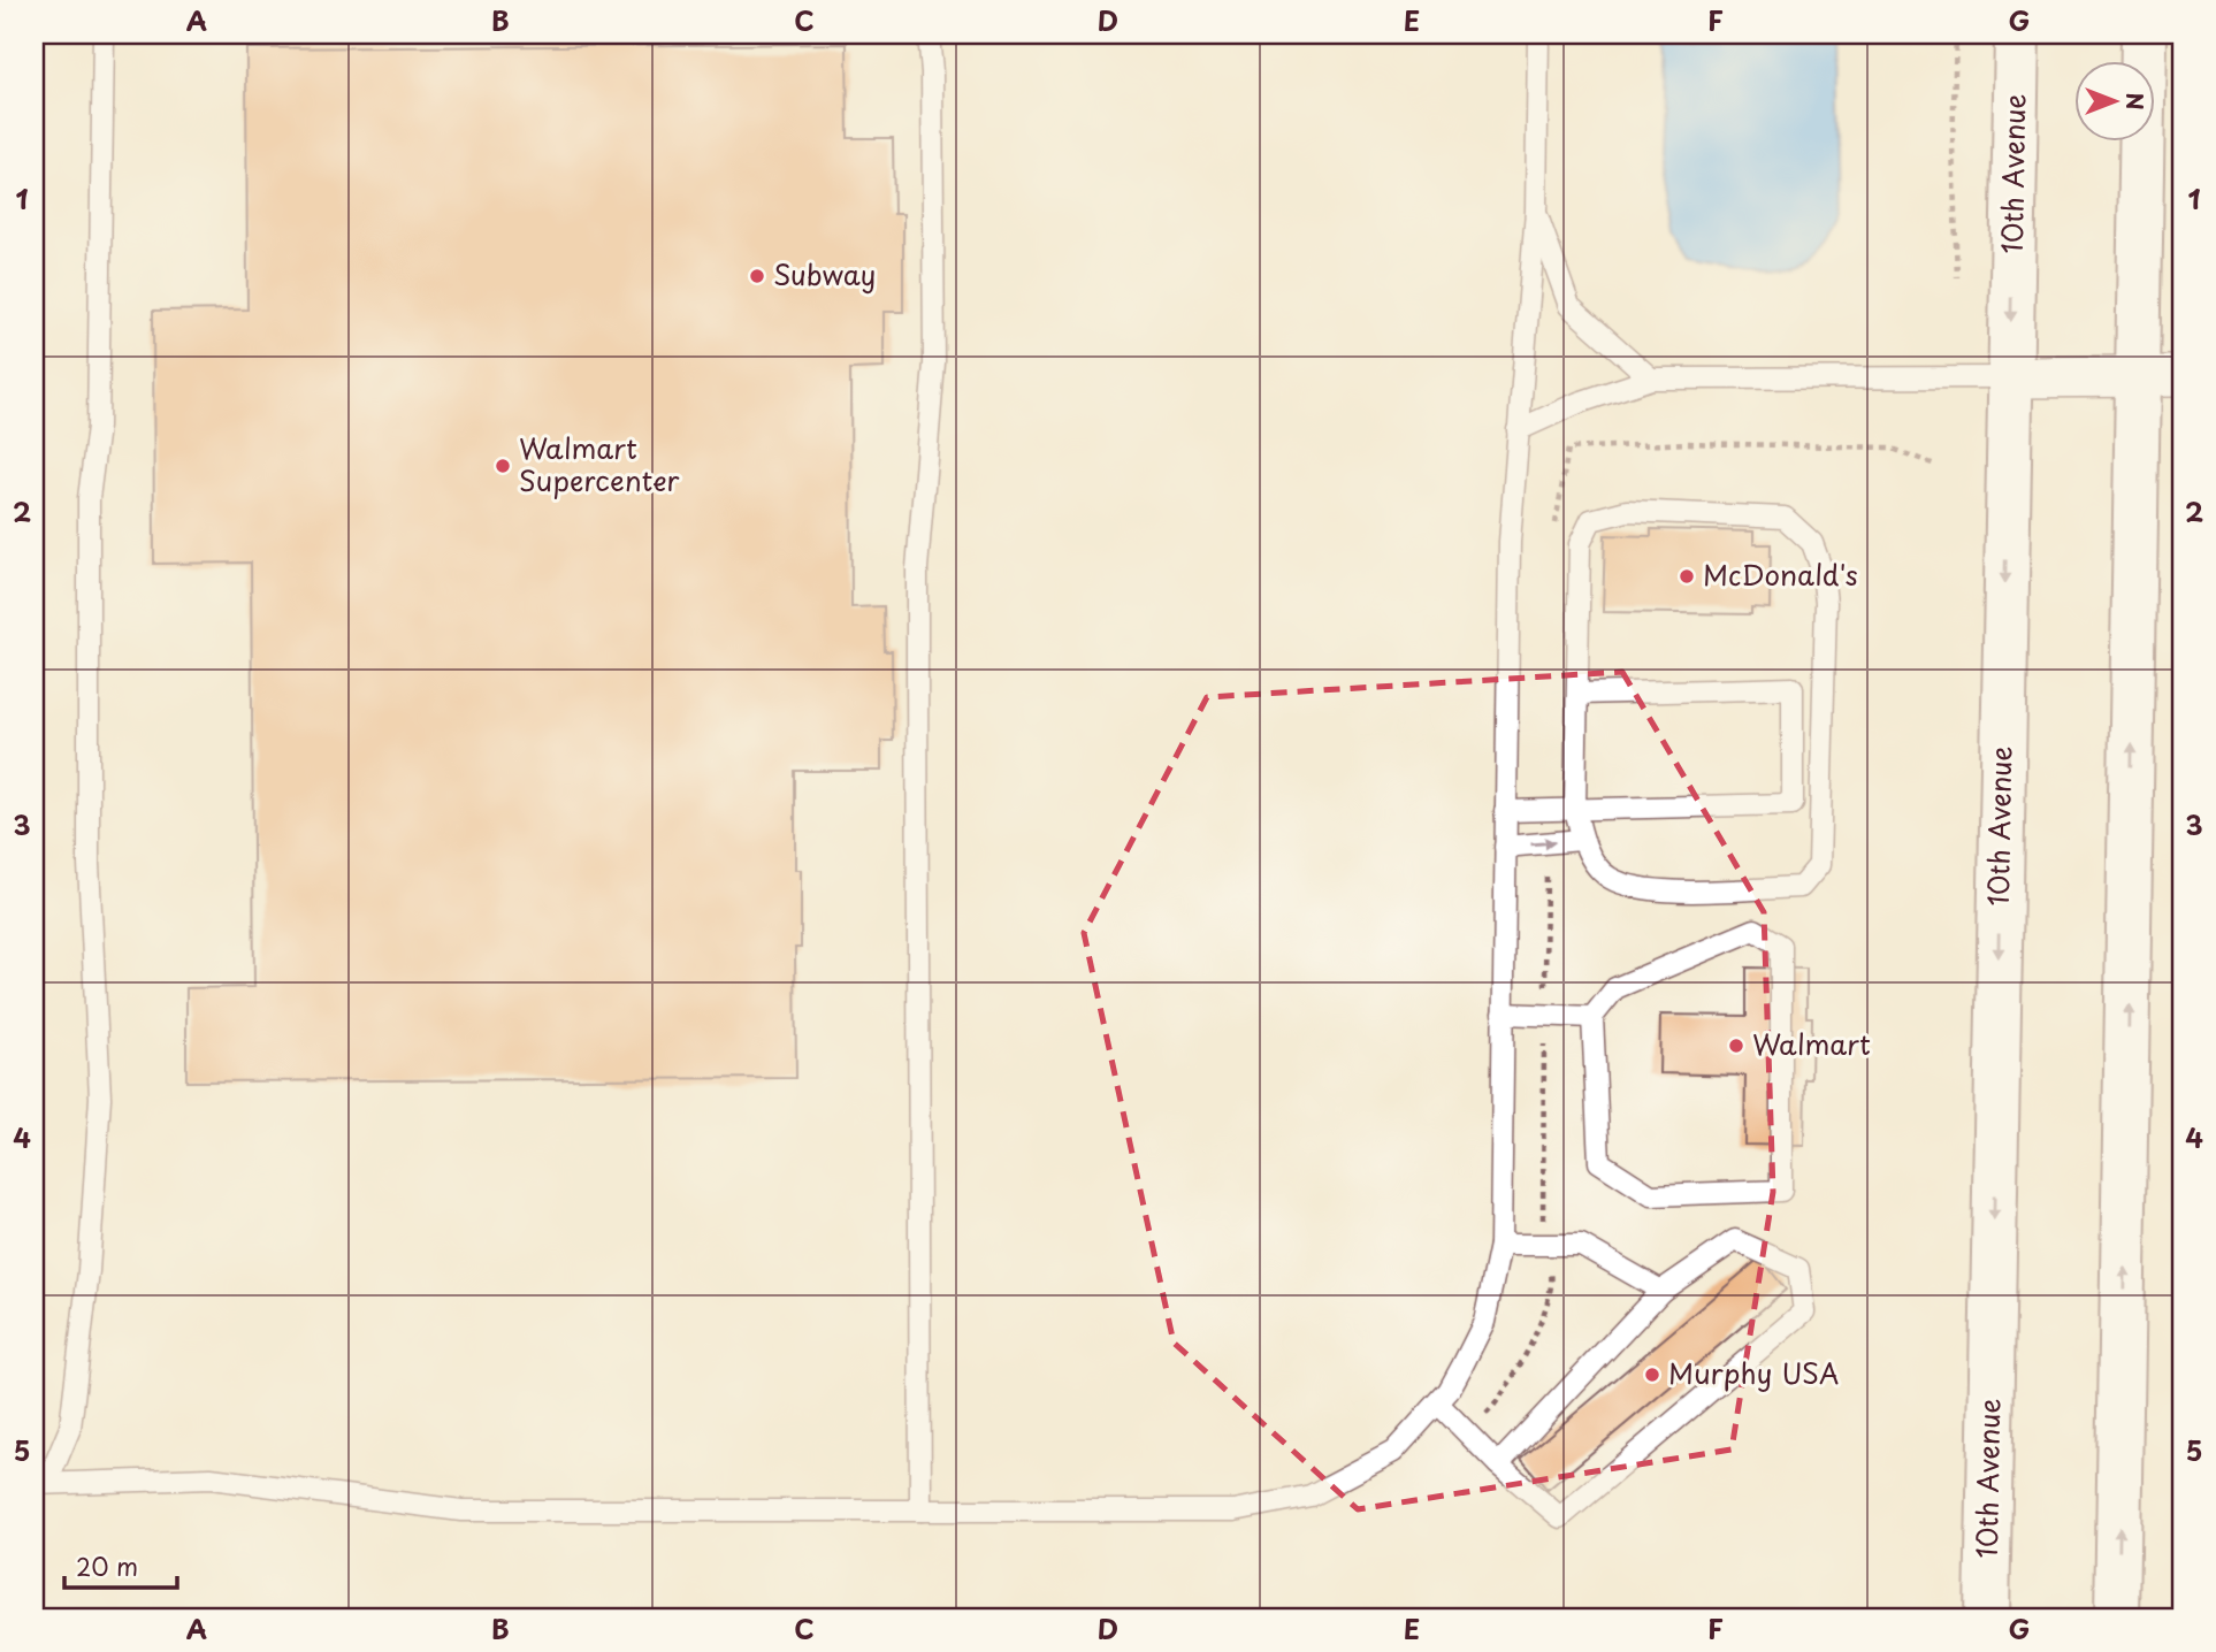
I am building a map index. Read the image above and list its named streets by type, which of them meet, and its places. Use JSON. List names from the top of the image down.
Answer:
{
  "streets": {
    "main road": ["10th Avenue"]
  },
  "places": [
    "Subway",
    "Walmart Supercenter",
    "McDonald's",
    "Walmart",
    "Murphy USA"
  ],
  "scale_bar": "20 m",
  "north": "right",
  "grid": {
    "columns": [
      "A",
      "B",
      "C",
      "D",
      "E",
      "F",
      "G"
    ],
    "rows": [
      "1",
      "2",
      "3",
      "4",
      "5"
    ]
  }
}
